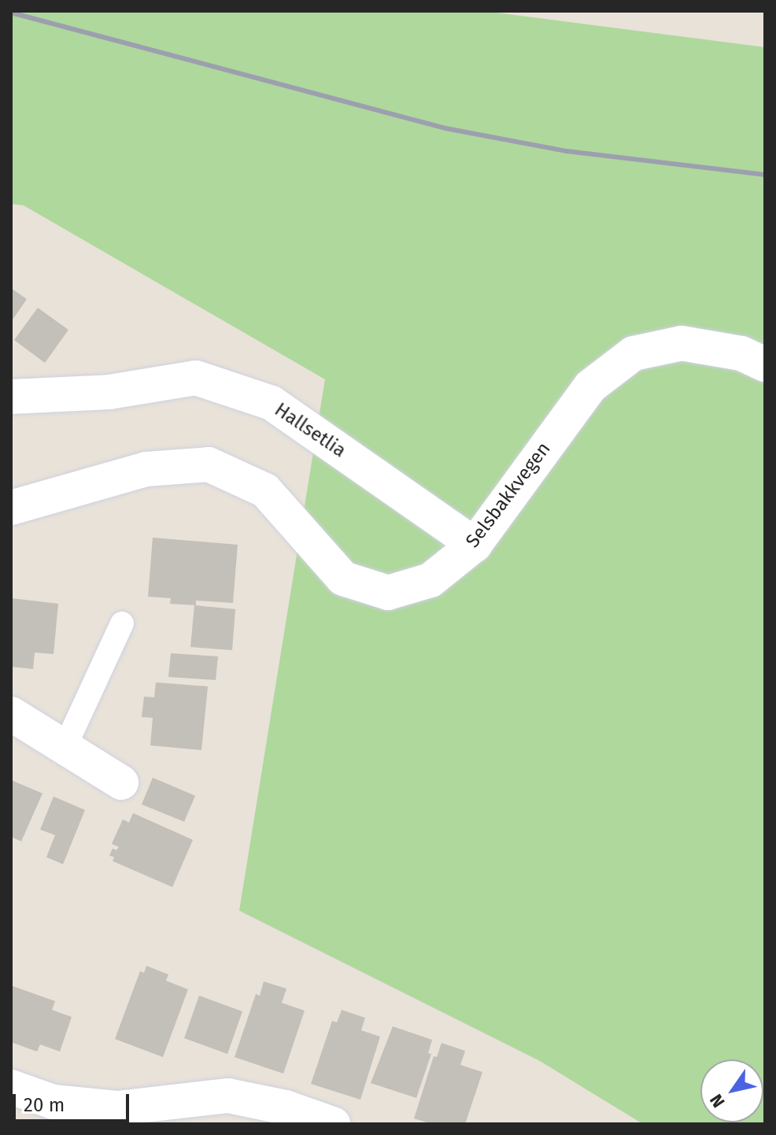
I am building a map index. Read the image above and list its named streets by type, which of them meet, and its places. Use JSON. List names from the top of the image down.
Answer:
{
  "streets": {
    "street": ["Hallsetlia", "Selsbakkvegen"]
  },
  "crossings": [
    ["Hallsetlia", "Selsbakkvegen"]
  ],
  "scale_bar": "20 m",
  "north": "bottom left"
}
